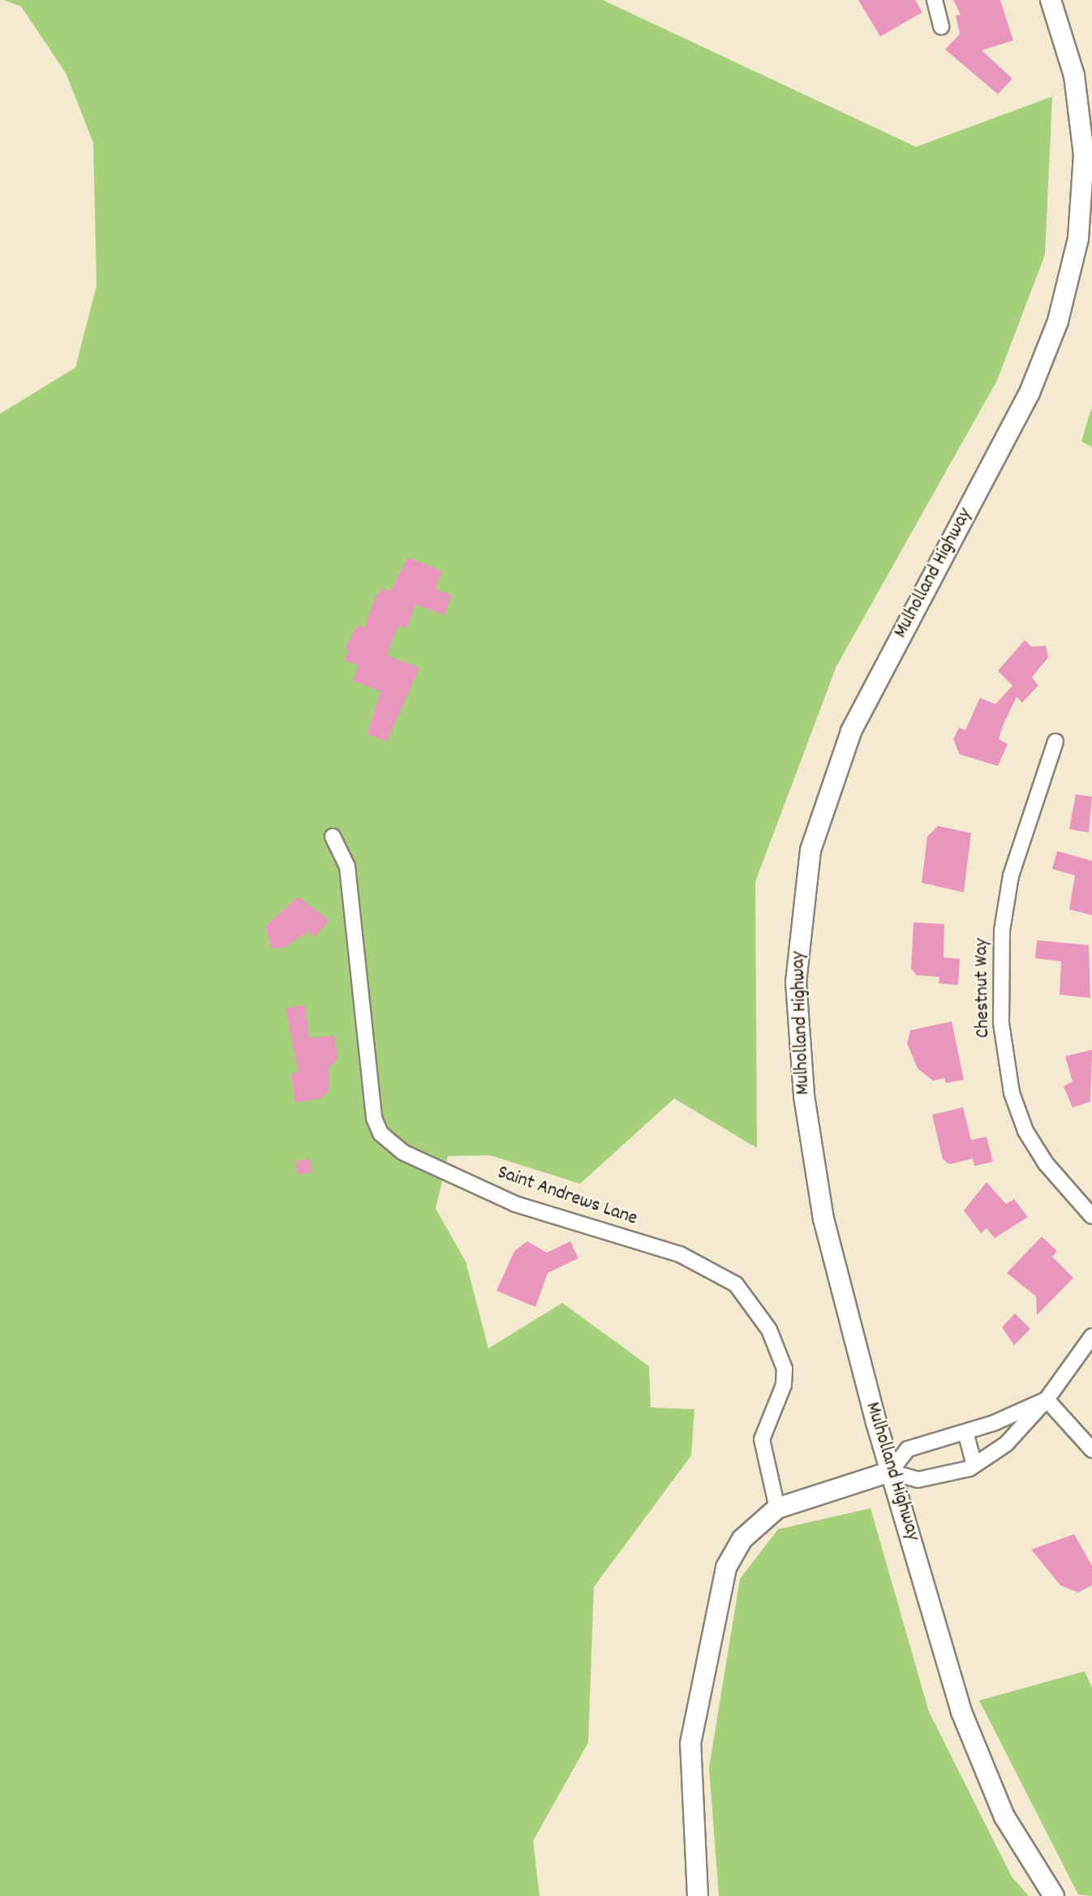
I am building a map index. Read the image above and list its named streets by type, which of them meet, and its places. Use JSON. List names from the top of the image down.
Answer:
{
  "streets": {
    "main road": ["Mulholland Highway"],
    "street": ["Chestnut Way", "Saint Andrews Lane"]
  }
}
